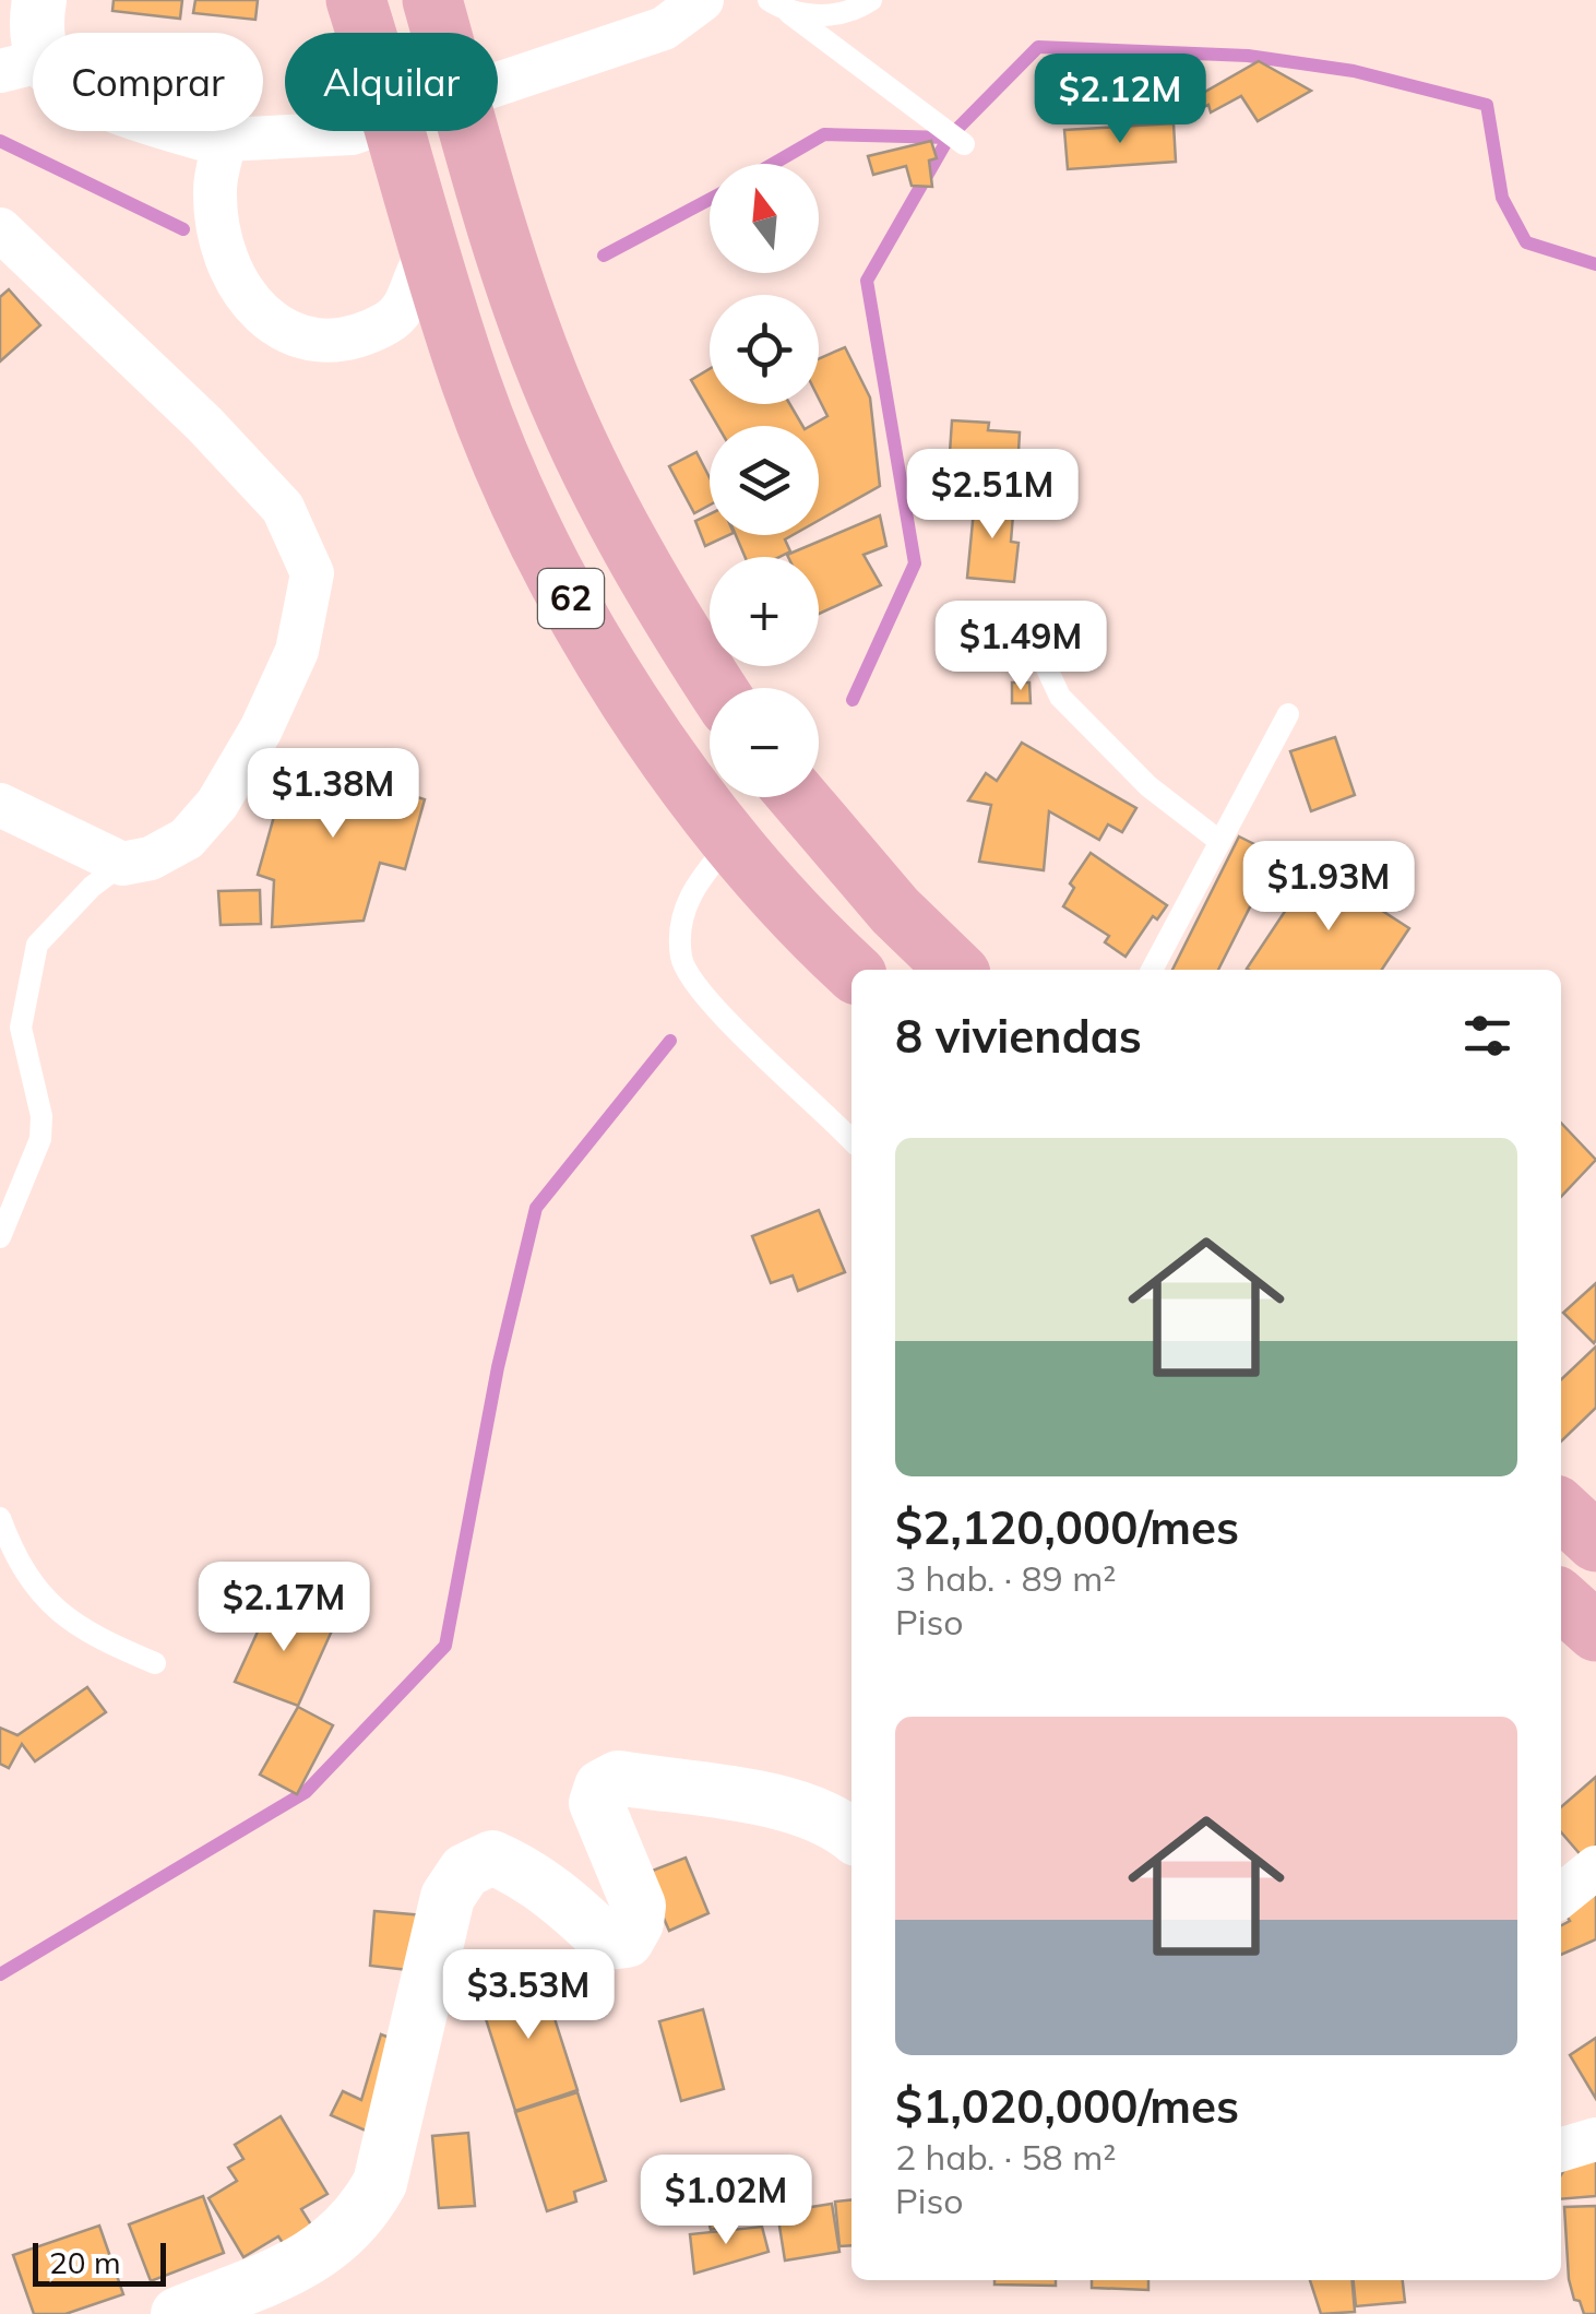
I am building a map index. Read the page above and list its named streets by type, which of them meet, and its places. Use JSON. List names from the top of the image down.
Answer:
{
  "streets": {
    "highway": ["62"]
  },
  "scale_bar": "20 m",
  "north": "top",
  "page": {
    "chip": ["Comprar", "Alquilar"],
    "price": [
      "$2.12M",
      "$2.51M",
      "$1.49M",
      "$1.38M",
      "$1.93M",
      "$2.17M",
      "$3.53M",
      "$1.02M"
    ],
    "map_buttons": ["+", "−"],
    "heading": "8 viviendas",
    "list": [
      {
        "name": "$2,120,000/mes",
        "note": "3 hab. · 89 m² · Piso"
      },
      {
        "name": "$1,020,000/mes",
        "note": "2 hab. · 58 m² · Piso"
      }
    ],
    "scale": "20 m"
  }
}
